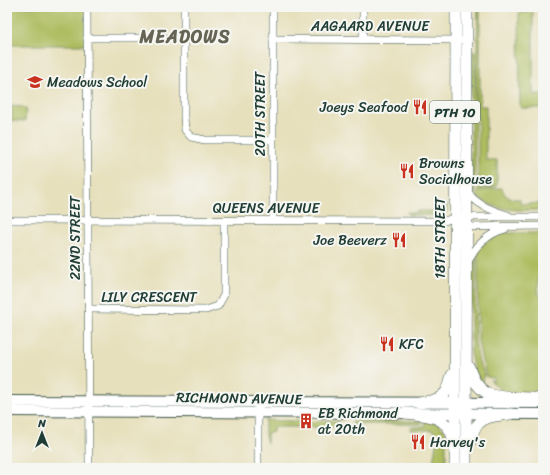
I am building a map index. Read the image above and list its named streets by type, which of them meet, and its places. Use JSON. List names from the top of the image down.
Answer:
{
  "streets": {
    "main road": ["PTH 10", "18TH STREET", "RICHMOND AVENUE"],
    "street": [
      "AAGAARD AVENUE",
      "20TH STREET",
      "QUEENS AVENUE",
      "22ND STREET",
      "LILY CRESCENT"
    ]
  },
  "crossings": [
    ["AAGAARD AVENUE", "20TH STREET"],
    ["AAGAARD AVENUE", "18TH STREET"],
    ["20TH STREET", "QUEENS AVENUE"],
    ["QUEENS AVENUE", "22ND STREET"],
    ["QUEENS AVENUE", "18TH STREET"],
    ["QUEENS AVENUE", "LILY CRESCENT"],
    ["22ND STREET", "LILY CRESCENT"],
    ["22ND STREET", "RICHMOND AVENUE"],
    ["18TH STREET", "RICHMOND AVENUE"]
  ],
  "districts": ["MEADOWS"],
  "places": {
    "school or university": ["Meadows School"],
    "restaurant": [
      "Joeys Seafood",
      "Browns Socialhouse",
      "Joe Beeverz",
      "KFC",
      "Harvey's"
    ],
    "building": ["EB Richmond at 20th"]
  },
  "north": "top"
}
